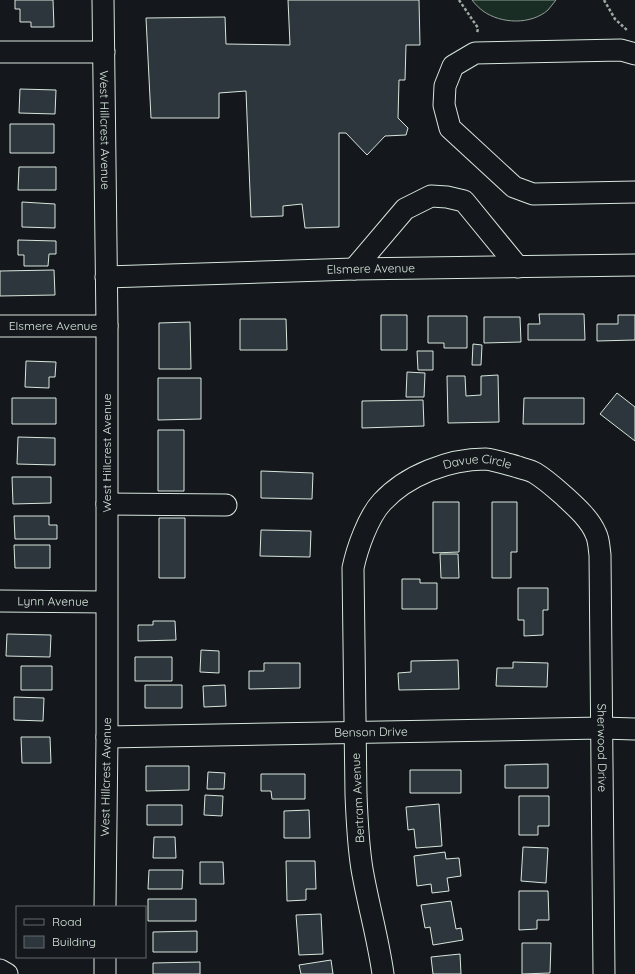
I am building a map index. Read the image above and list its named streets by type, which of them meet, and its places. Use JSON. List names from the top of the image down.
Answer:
{
  "streets": {
    "street": [
      "West Hillcrest Avenue",
      "Elsmere Avenue",
      "Davue Circle",
      "Lynn Avenue",
      "Benson Drive",
      "Sherwood Drive",
      "Bertram Avenue"
    ]
  },
  "crossings": [
    ["West Hillcrest Avenue", "Elsmere Avenue"],
    ["West Hillcrest Avenue", "Lynn Avenue"],
    ["West Hillcrest Avenue", "Benson Drive"],
    ["Davue Circle", "Sherwood Drive"],
    ["Davue Circle", "Bertram Avenue"],
    ["Benson Drive", "Sherwood Drive"],
    ["Benson Drive", "Bertram Avenue"]
  ],
  "legend": ["Road", "Building"]
}
